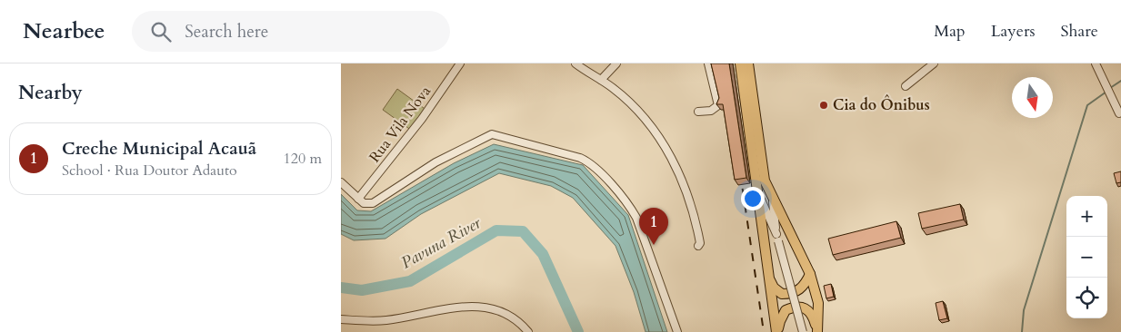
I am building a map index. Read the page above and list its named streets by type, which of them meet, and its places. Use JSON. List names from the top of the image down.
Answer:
{
  "streets": {
    "street": ["Rua Vila Nova"]
  },
  "water": ["Pavuna River"],
  "places": ["Cia do Ônibus"],
  "north": "bottom",
  "page": {
    "header": "Nearbee",
    "search": "Search here",
    "nav": ["Map", "Layers", "Share"],
    "heading": "Nearby",
    "list": [
      {
        "mark": "1",
        "name": "Creche Municipal Acauã",
        "note": "School · Rua Doutor Adauto",
        "value": "120 m"
      }
    ],
    "map_buttons": ["+", "−"],
    "pins": "1"
  }
}
